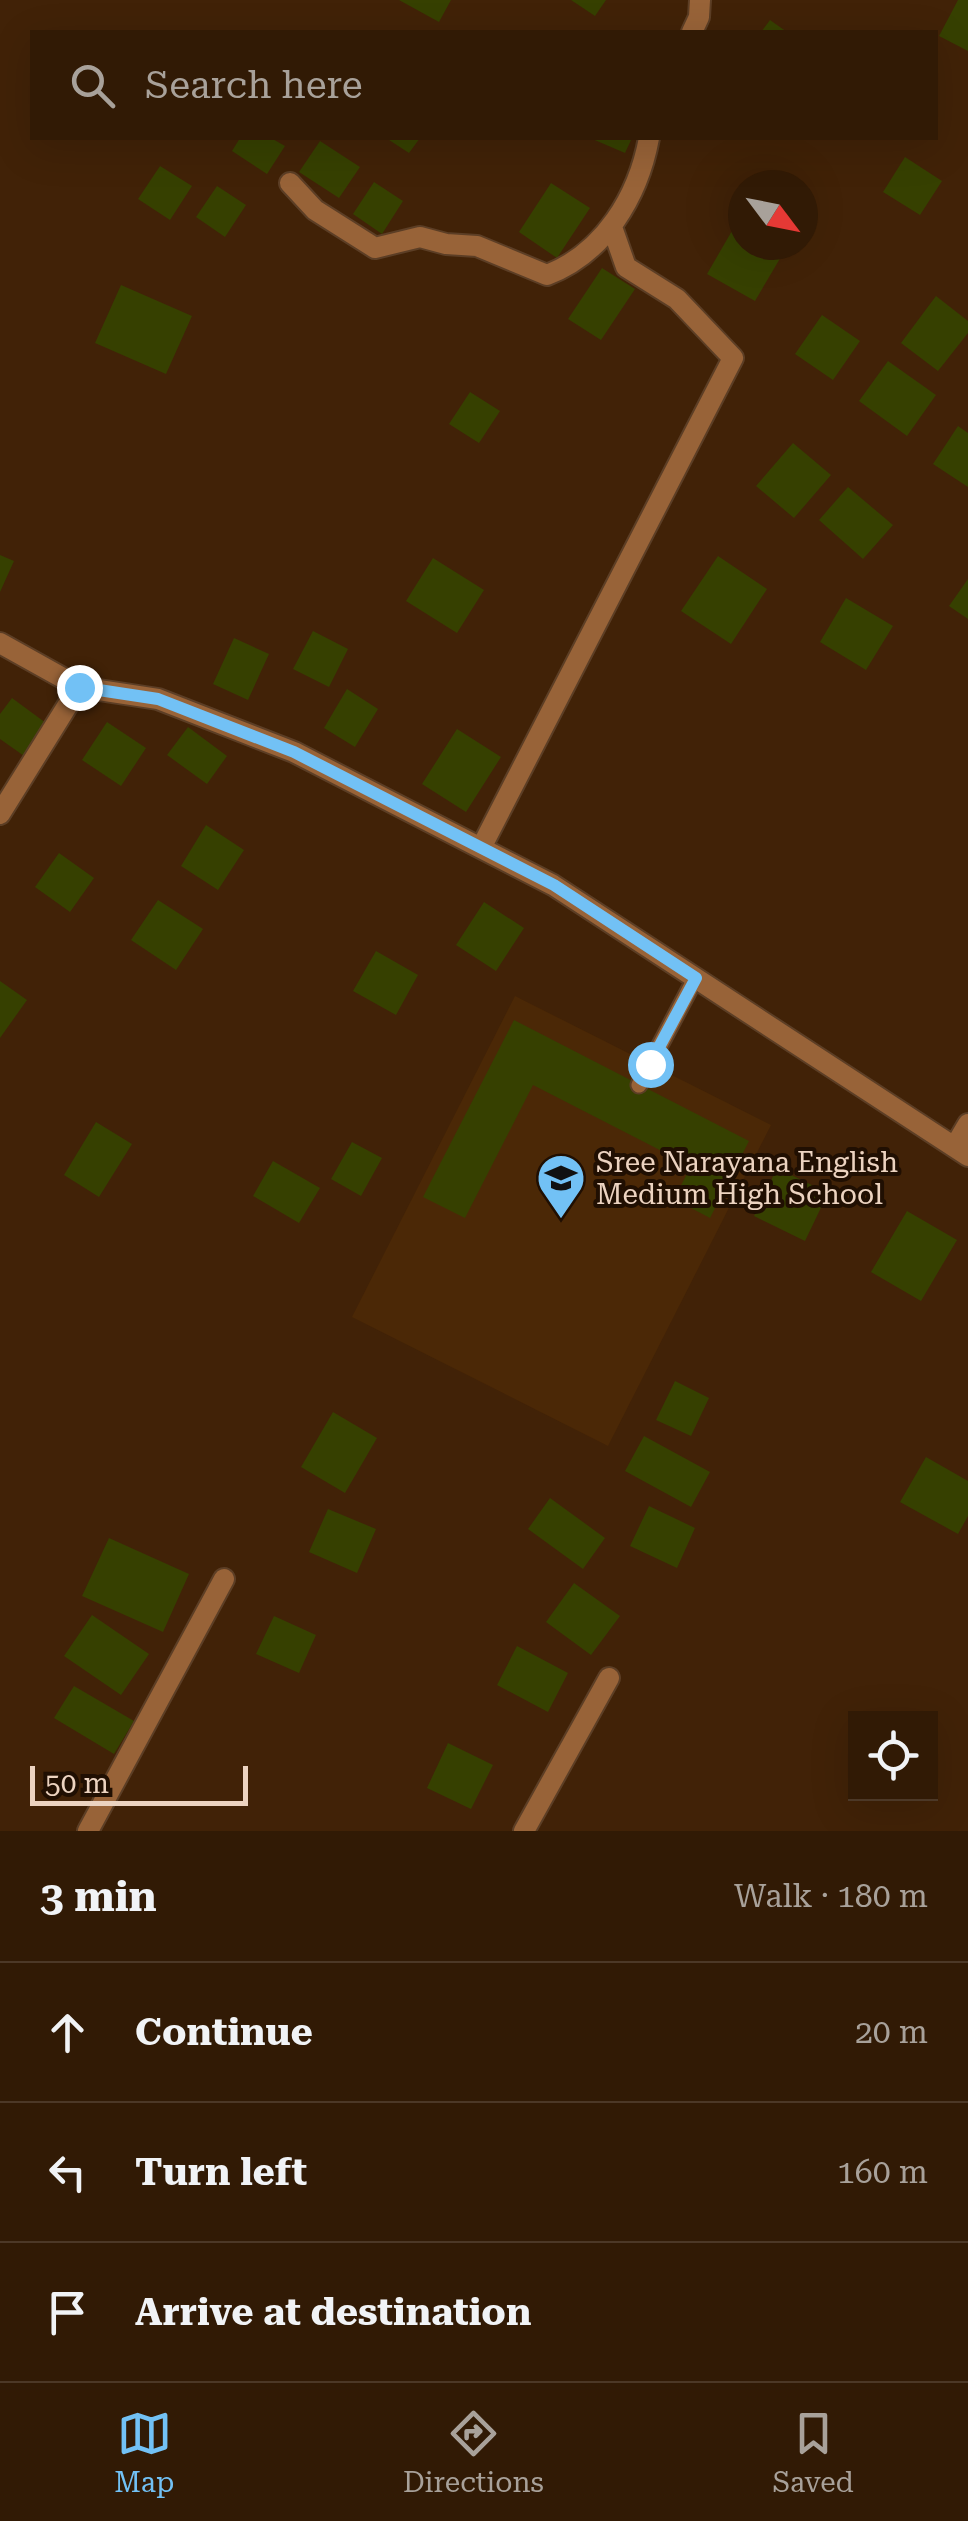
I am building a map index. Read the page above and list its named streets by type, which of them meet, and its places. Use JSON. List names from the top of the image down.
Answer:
{
  "places": {
    "school or university": ["Sree Narayana English Medium High School"]
  },
  "scale_bar": "50 m",
  "north": "bottom right",
  "page": {
    "search": "Search here",
    "scale": "50 m",
    "heading": ["3 min", "Walk · 180 m"],
    "list": [
      ["Continue", "20 m"],
      ["Turn left", "160 m"],
      "Arrive at destination"
    ],
    "nav": ["Map", "Directions", "Saved"]
  }
}
